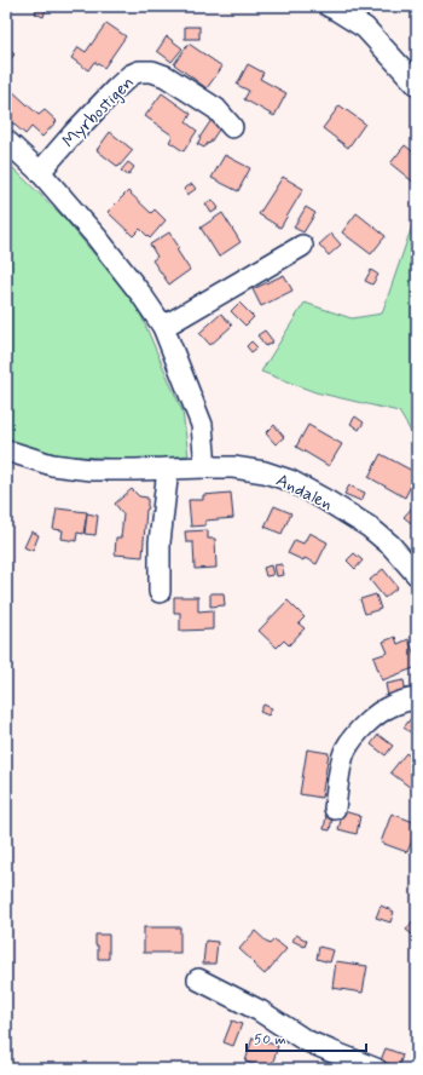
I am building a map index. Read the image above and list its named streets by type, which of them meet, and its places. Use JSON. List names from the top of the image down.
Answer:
{
  "streets": {
    "street": ["Myrbostigen", "Andalen"]
  },
  "scale_bar": "50 m"
}
